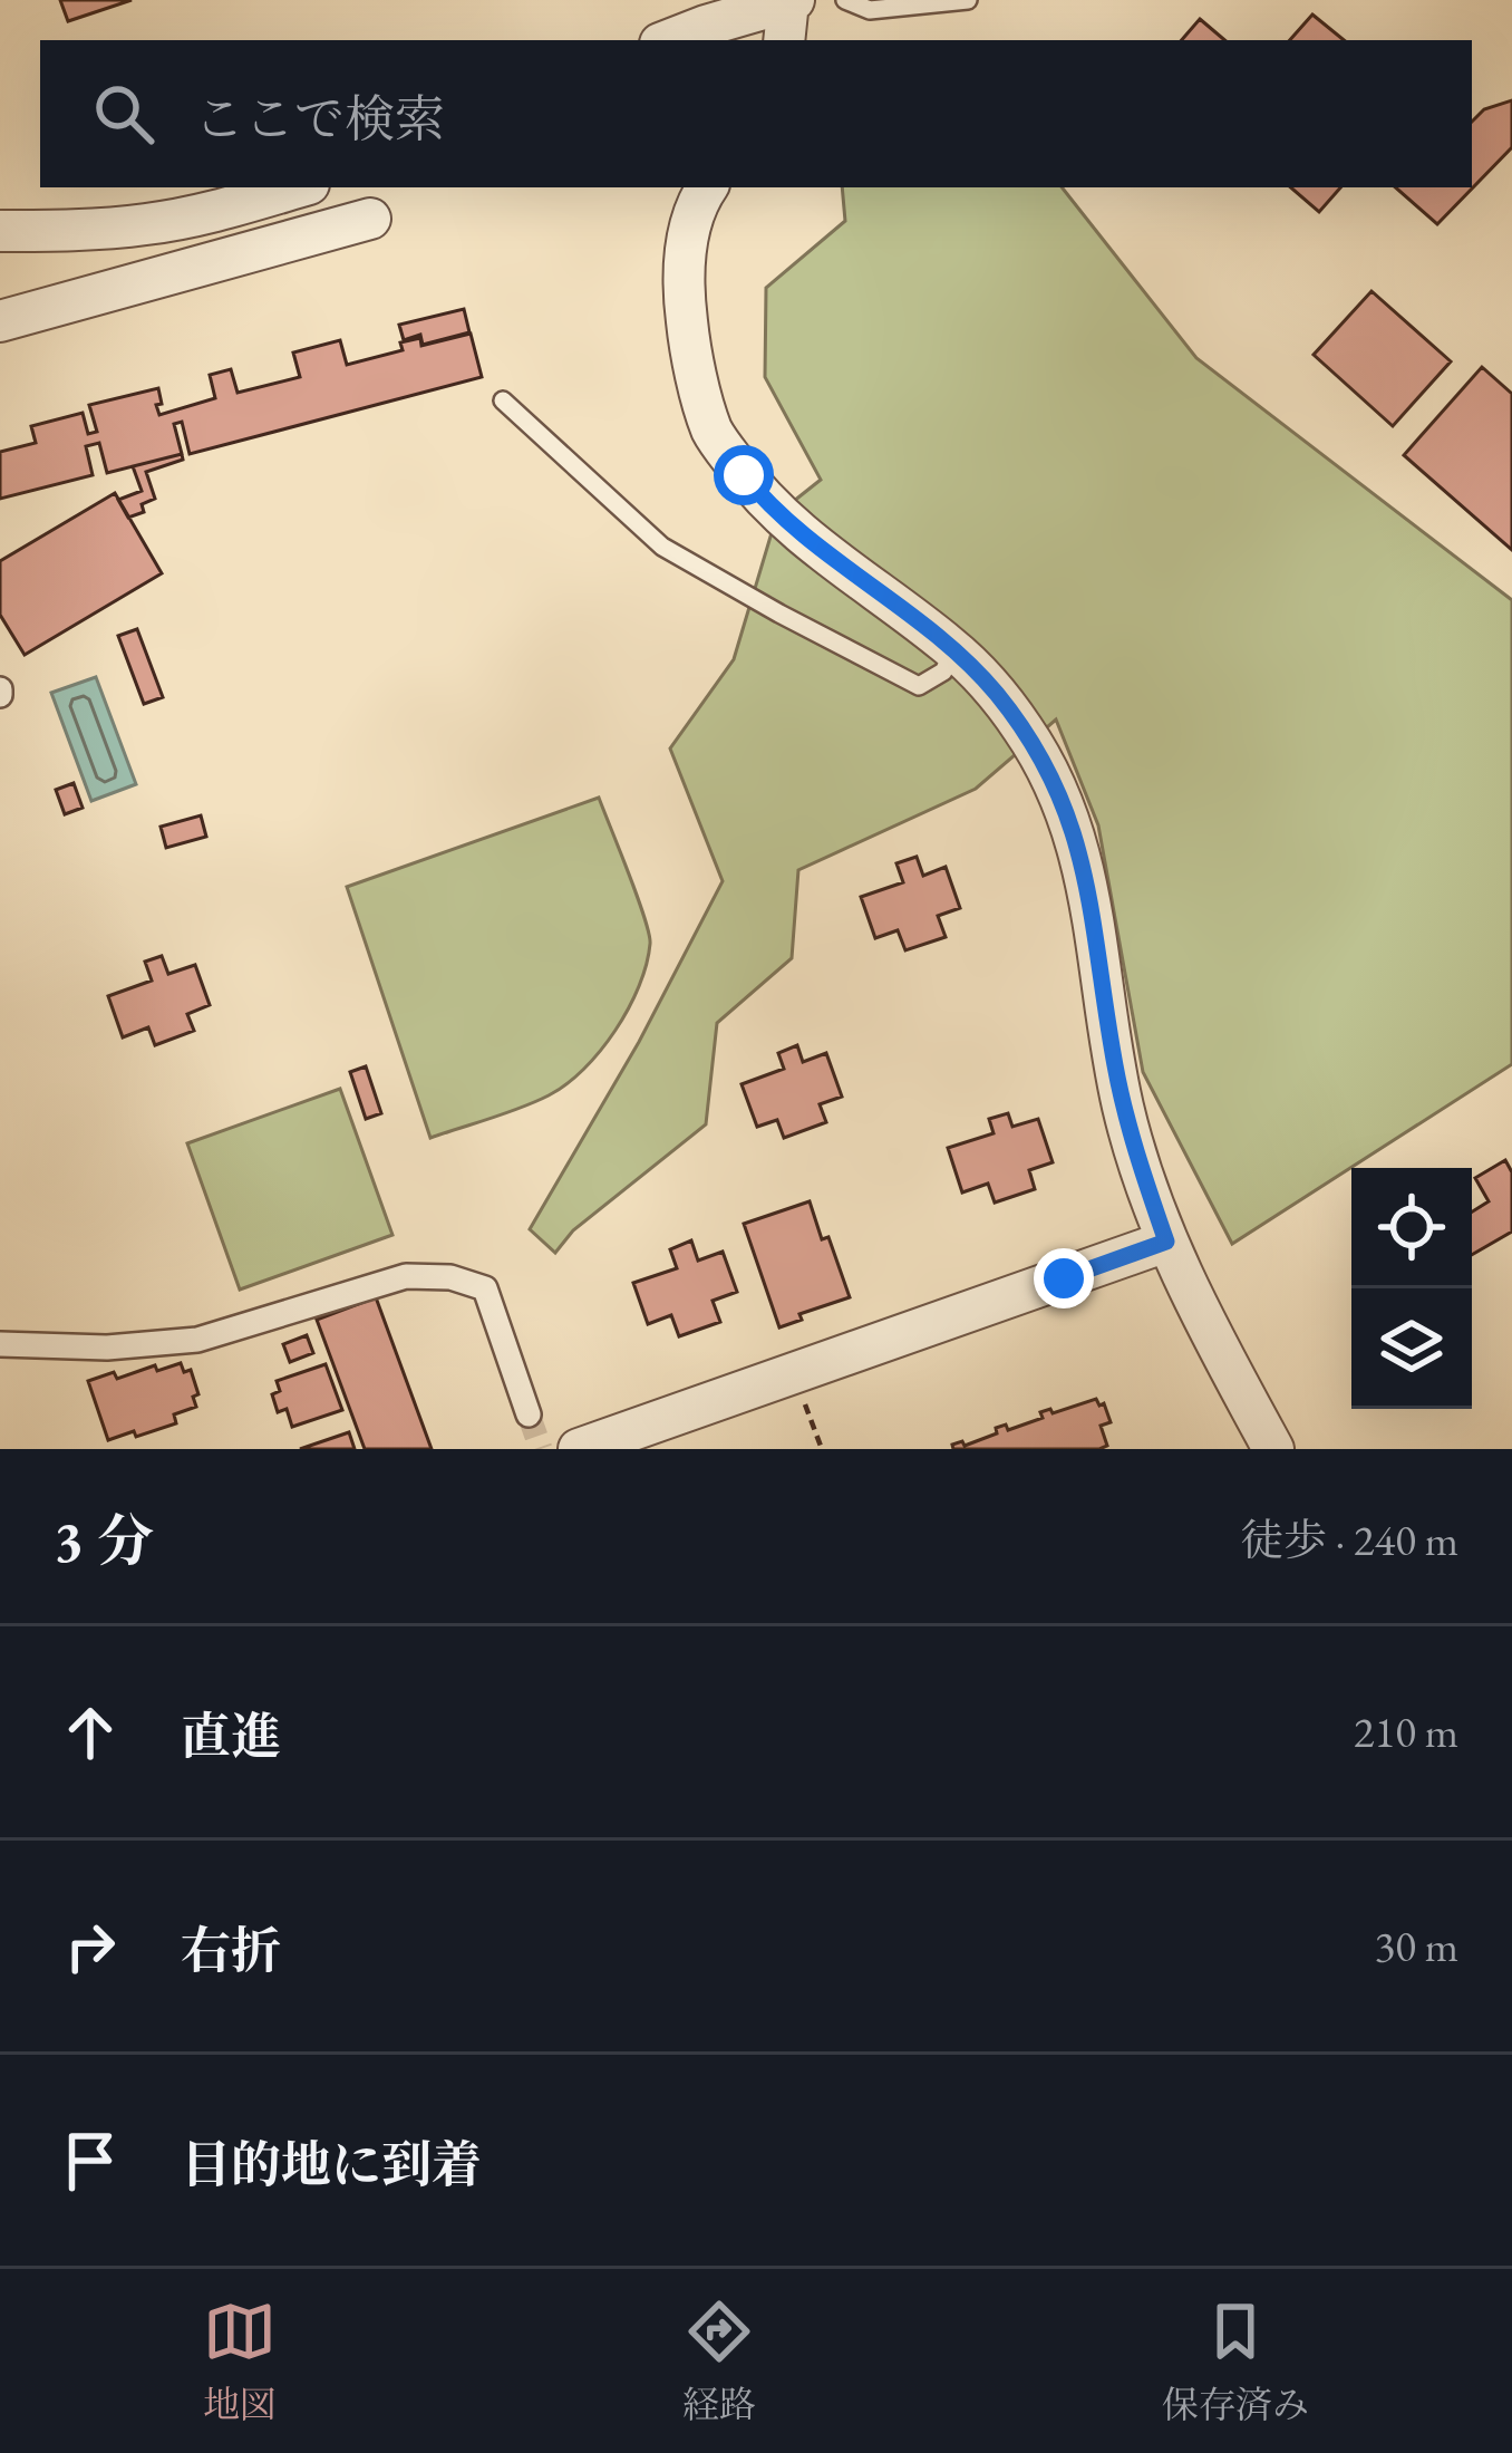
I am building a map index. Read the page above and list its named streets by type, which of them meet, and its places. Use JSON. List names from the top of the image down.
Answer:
{
  "page": {
    "search": "ここで検索",
    "heading": ["3 分", "徒歩 · 240 m"],
    "list": [
      ["直進", "210 m"],
      ["右折", "30 m"],
      "目的地に到着"
    ],
    "nav": ["地図", "経路", "保存済み"]
  }
}
